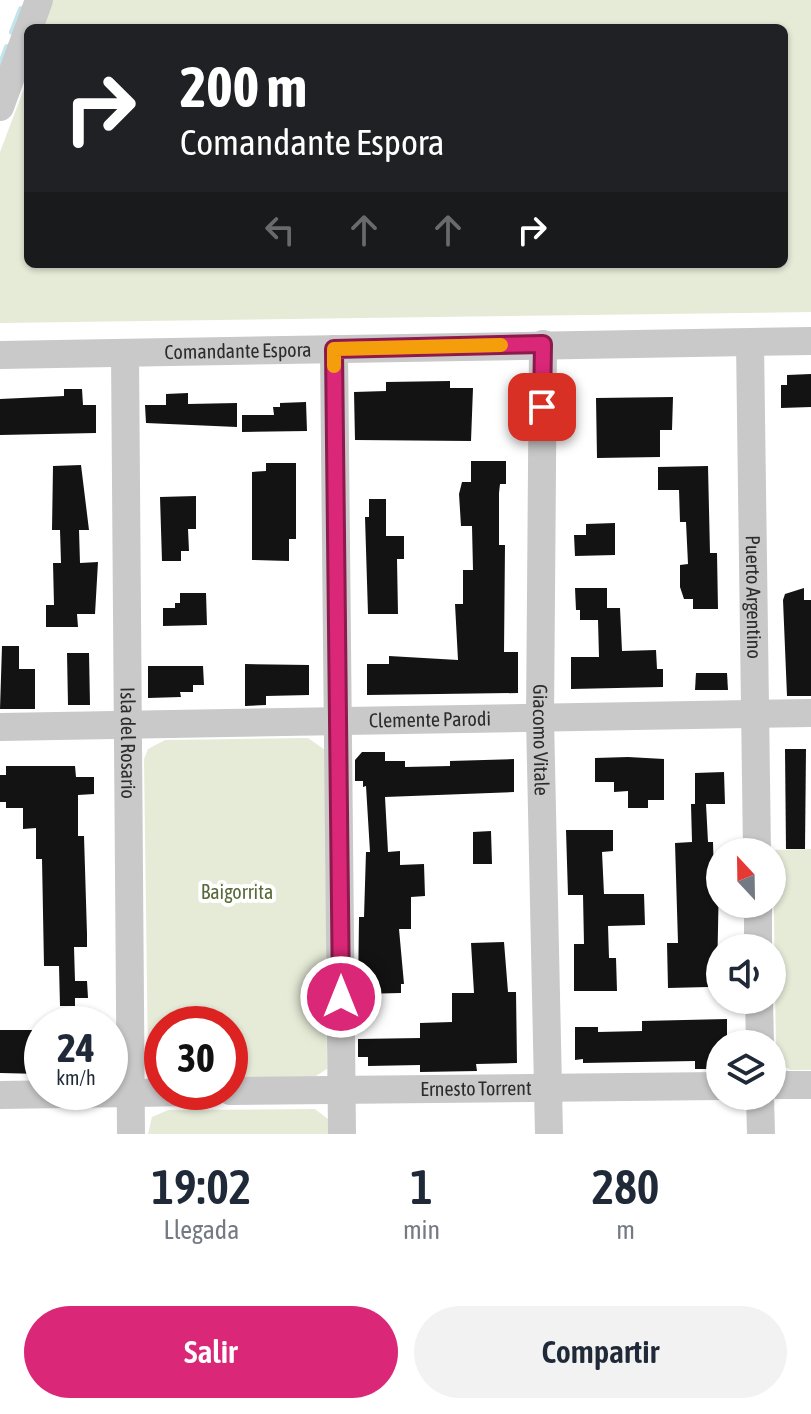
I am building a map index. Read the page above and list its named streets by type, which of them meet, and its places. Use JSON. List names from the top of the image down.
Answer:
{
  "streets": {
    "street": [
      "Comandante Espora",
      "Puerto Argentino",
      "Clemente Parodi",
      "Giacomo Vitale",
      "Isla del Rosario",
      "Ernesto Torrent"
    ]
  },
  "crossings": [
    ["Comandante Espora", "Puerto Argentino"],
    ["Comandante Espora", "Giacomo Vitale"],
    ["Comandante Espora", "Isla del Rosario"],
    ["Puerto Argentino", "Clemente Parodi"],
    ["Clemente Parodi", "Giacomo Vitale"],
    ["Clemente Parodi", "Isla del Rosario"],
    ["Giacomo Vitale", "Ernesto Torrent"]
  ],
  "parks": ["Baigorrita"],
  "north": "top",
  "page": {
    "turn": ["200 m", "Comandante Espora"],
    "speed": "24 km/h",
    "limit": "30",
    "eta": [
      "19:02",
      "Llegada",
      "1",
      "min",
      "280",
      "m"
    ],
    "buttons": ["Salir", "Compartir"]
  }
}
